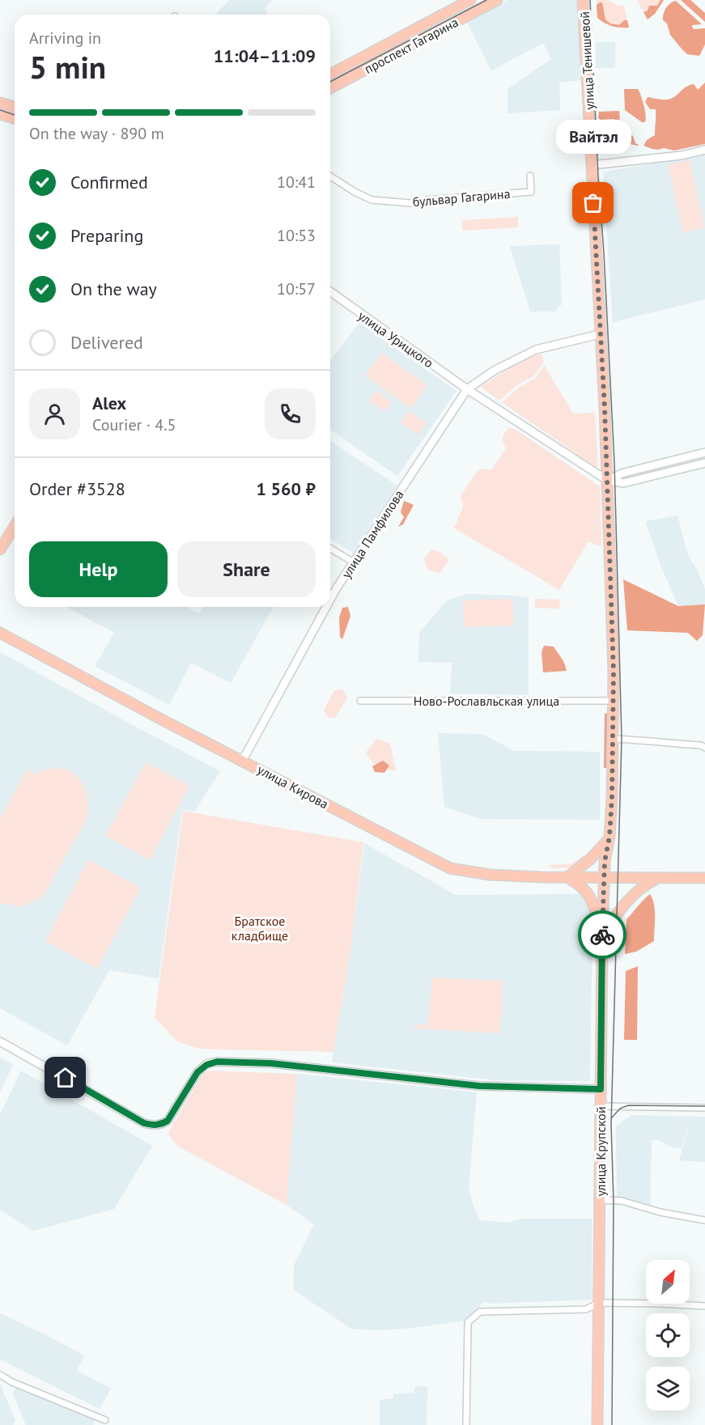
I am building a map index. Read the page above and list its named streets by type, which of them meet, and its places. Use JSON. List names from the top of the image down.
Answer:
{
  "streets": {
    "main road": [
      "проспект Гагарина",
      "улица Тенишевой",
      "улица Кирова",
      "улица Крупской"
    ],
    "street": [
      "бульвар Гагарина",
      "улица Урицкого",
      "улица Памфилова",
      "Ново-Рославльская улица"
    ]
  },
  "crossings": [
    ["улица Тенишевой", "улица Урицкого"],
    ["улица Тенишевой", "Ново-Рославльская улица"],
    ["улица Тенишевой", "улица Кирова"],
    ["улица Тенишевой", "улица Крупской"],
    ["улица Урицкого", "улица Памфилова"],
    ["улица Памфилова", "улица Кирова"],
    ["улица Кирова", "улица Крупской"]
  ],
  "parks": ["Братское кладбище"],
  "places": ["Вайтэл"],
  "north": "top right",
  "page": {
    "heading": ["5 min", "Arriving in", "11:04–11:09"],
    "panel": [
      "Alex",
      "Courier · 4.5",
      "Order #3528",
      "1 560 ₽"
    ],
    "bar": "On the way · 890 m",
    "bubble": "Вайтэл",
    "list": [
      ["Confirmed", "10:41"],
      ["Preparing", "10:53"],
      ["On the way", "10:57"],
      "Delivered"
    ],
    "buttons": ["Help", "Share"]
  }
}
